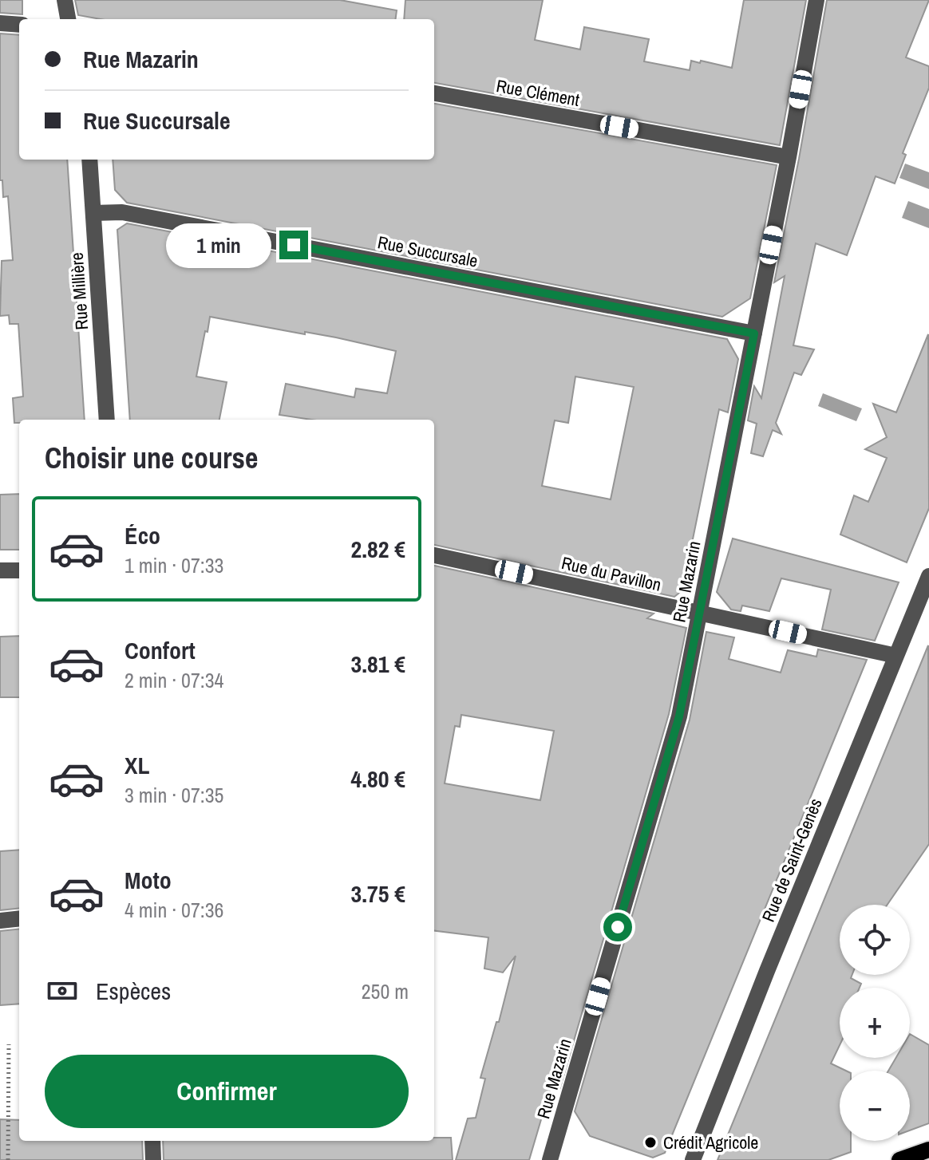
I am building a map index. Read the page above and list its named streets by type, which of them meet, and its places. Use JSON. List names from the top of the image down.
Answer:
{
  "streets": {
    "street": [
      "Rue Clément",
      "Rue Succursale",
      "Rue Millière",
      "Rue du Pavillon",
      "Rue Mazarin",
      "Rue de Saint-Genès"
    ]
  },
  "crossings": [
    ["Rue Clément", "Rue Mazarin"],
    ["Rue Succursale", "Rue Millière"],
    ["Rue Succursale", "Rue Mazarin"],
    ["Rue du Pavillon", "Rue Mazarin"],
    ["Rue du Pavillon", "Rue de Saint-Genès"]
  ],
  "places": ["Crédit Agricole"],
  "page": {
    "banner": ["Rue Mazarin", "Rue Succursale"],
    "bubble": "1 min",
    "heading": "Choisir une course",
    "list": [
      {
        "name": "Éco",
        "note": "1 min · 07:33",
        "value": "2.82 €"
      },
      {
        "name": "Confort",
        "note": "2 min · 07:34",
        "value": "3.81 €"
      },
      {
        "name": "XL",
        "note": "3 min · 07:35",
        "value": "4.80 €"
      },
      {
        "name": "Moto",
        "note": "4 min · 07:36",
        "value": "3.75 €"
      }
    ],
    "map_buttons": ["+", "−"],
    "pay": ["Espèces", "250 m"],
    "buttons": "Confirmer"
  }
}
